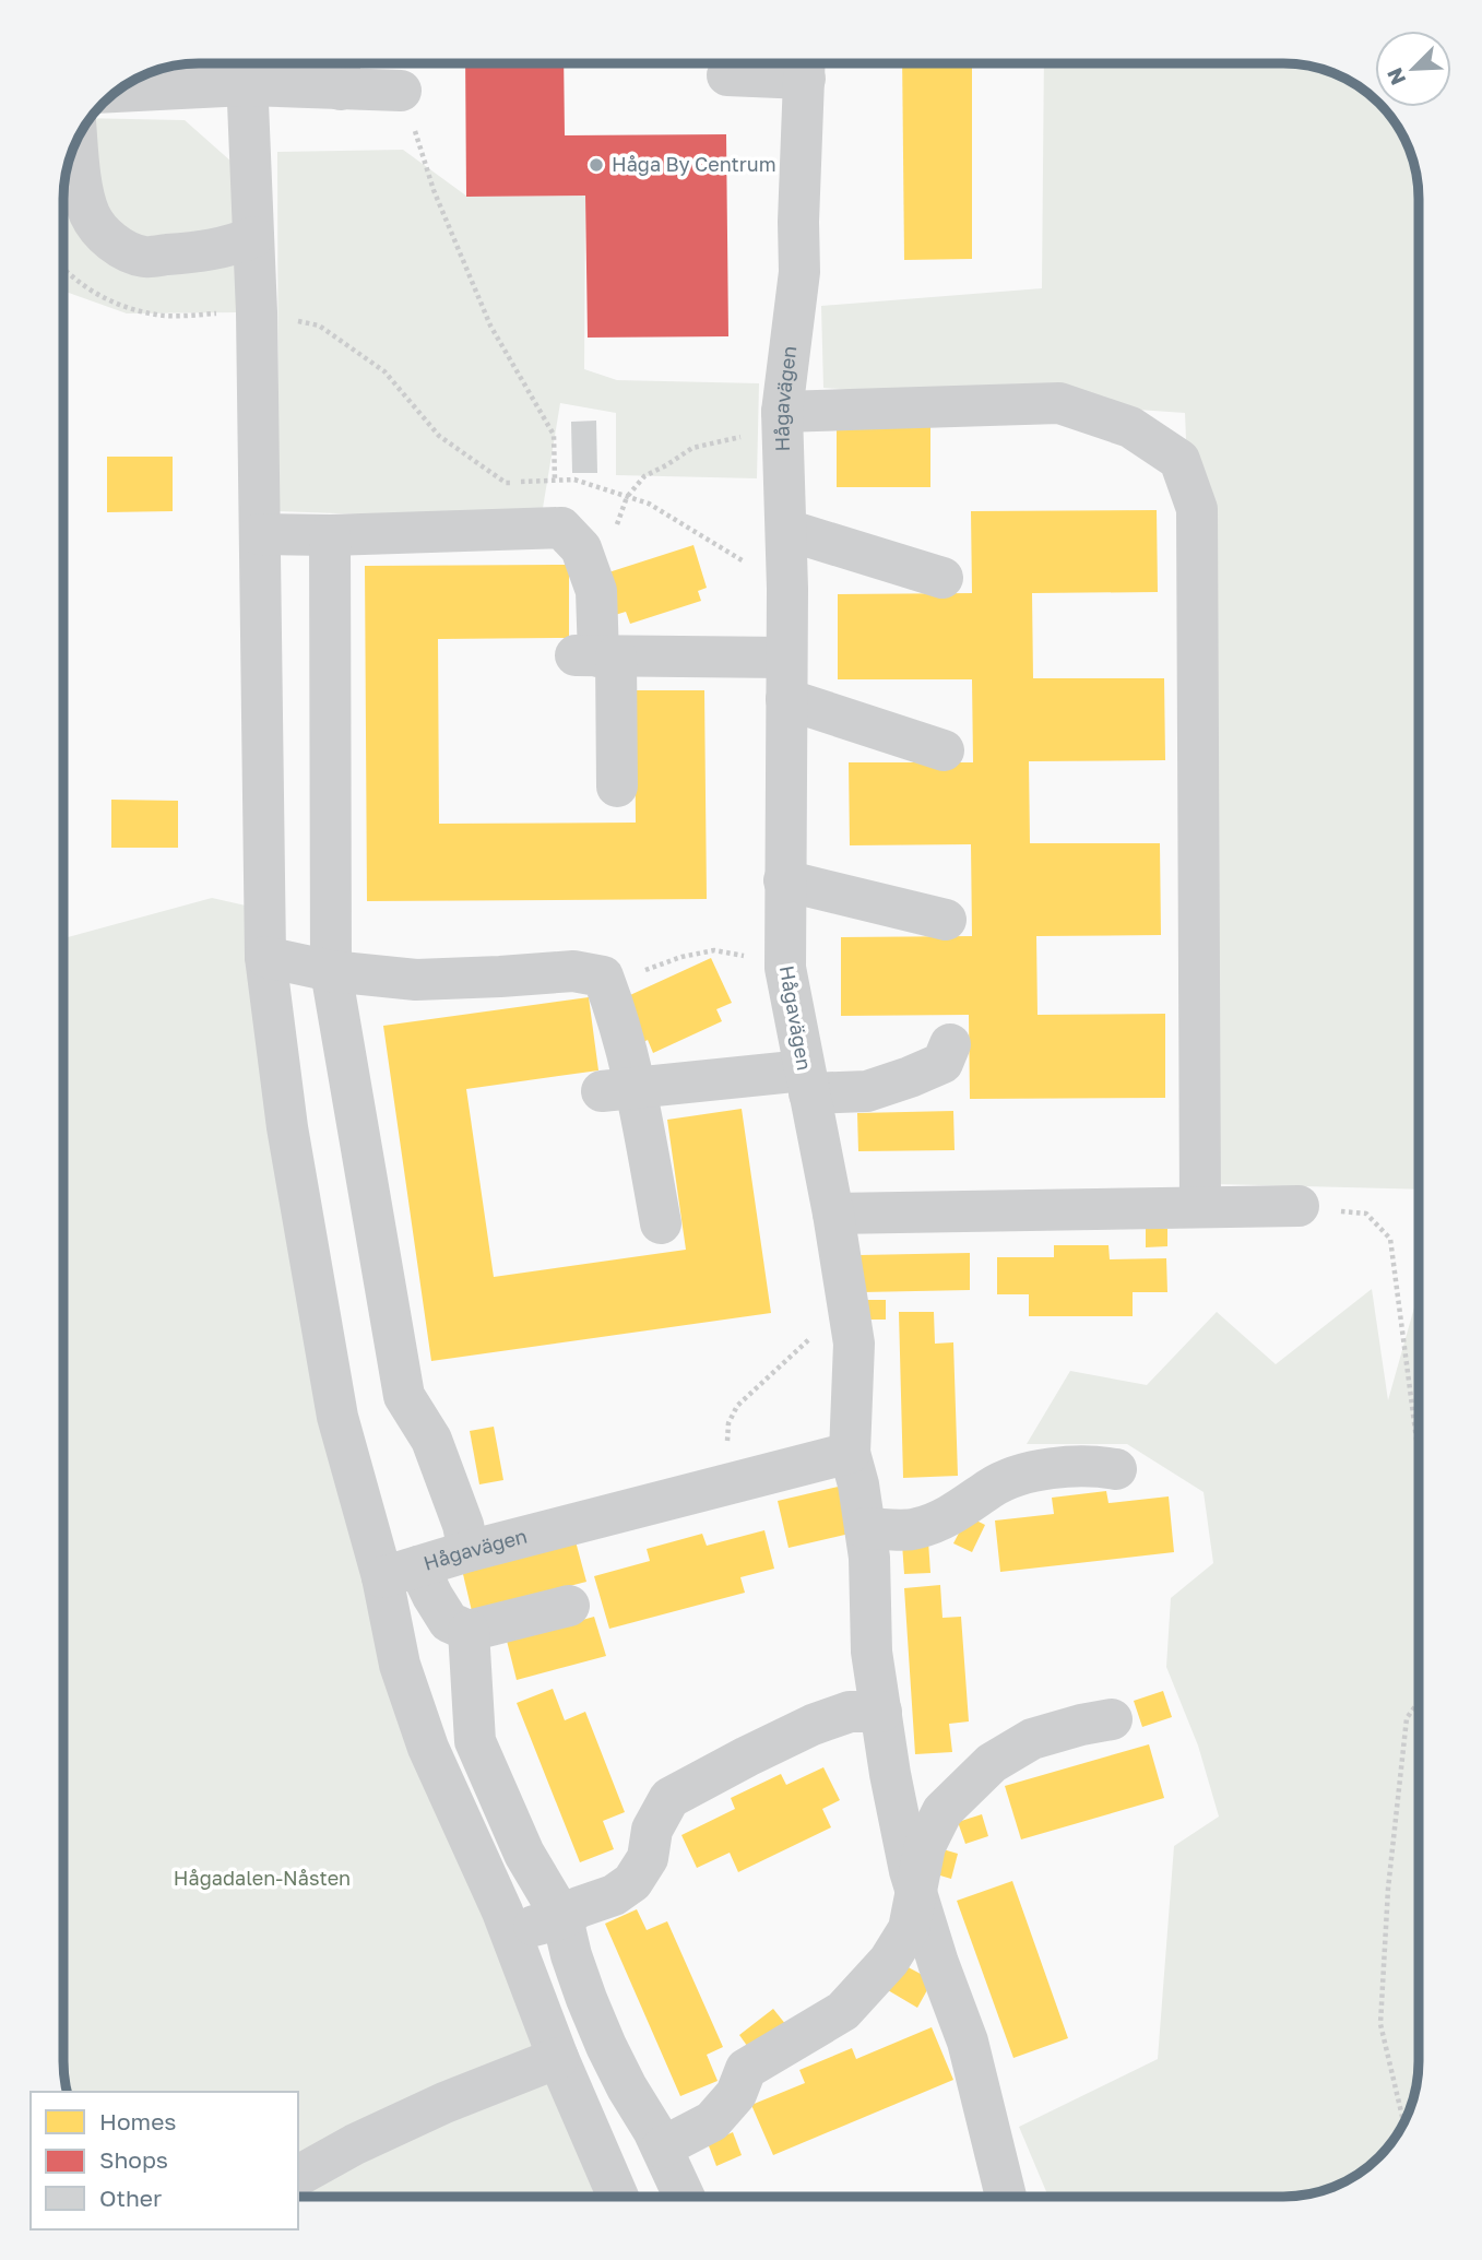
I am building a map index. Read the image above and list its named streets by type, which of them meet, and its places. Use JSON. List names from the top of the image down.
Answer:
{
  "streets": {
    "street": ["Hågavägen"]
  },
  "parks": ["Hågadalen-Nåsten"],
  "places": ["Håga By Centrum"],
  "legend": ["Homes", "Shops", "Other"],
  "north": "bottom left"
}
